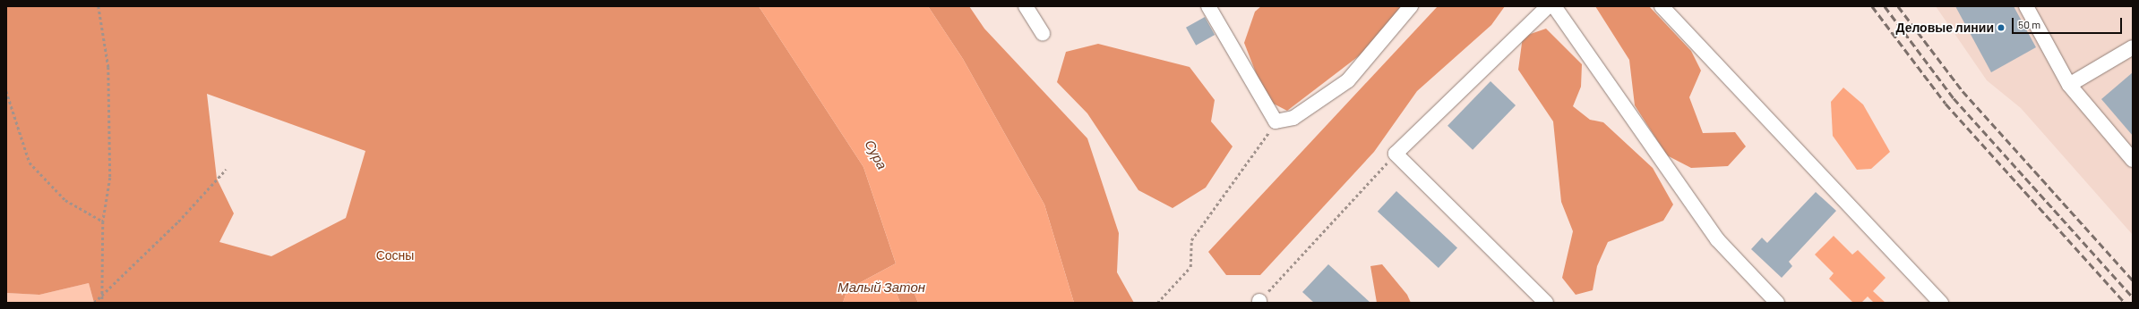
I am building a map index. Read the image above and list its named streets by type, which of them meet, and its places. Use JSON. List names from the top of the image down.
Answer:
{
  "water": ["Сура", "Малый Затон"],
  "parks": ["Сосны"],
  "places": ["Деловые линии"],
  "scale_bar": "50 m"
}
